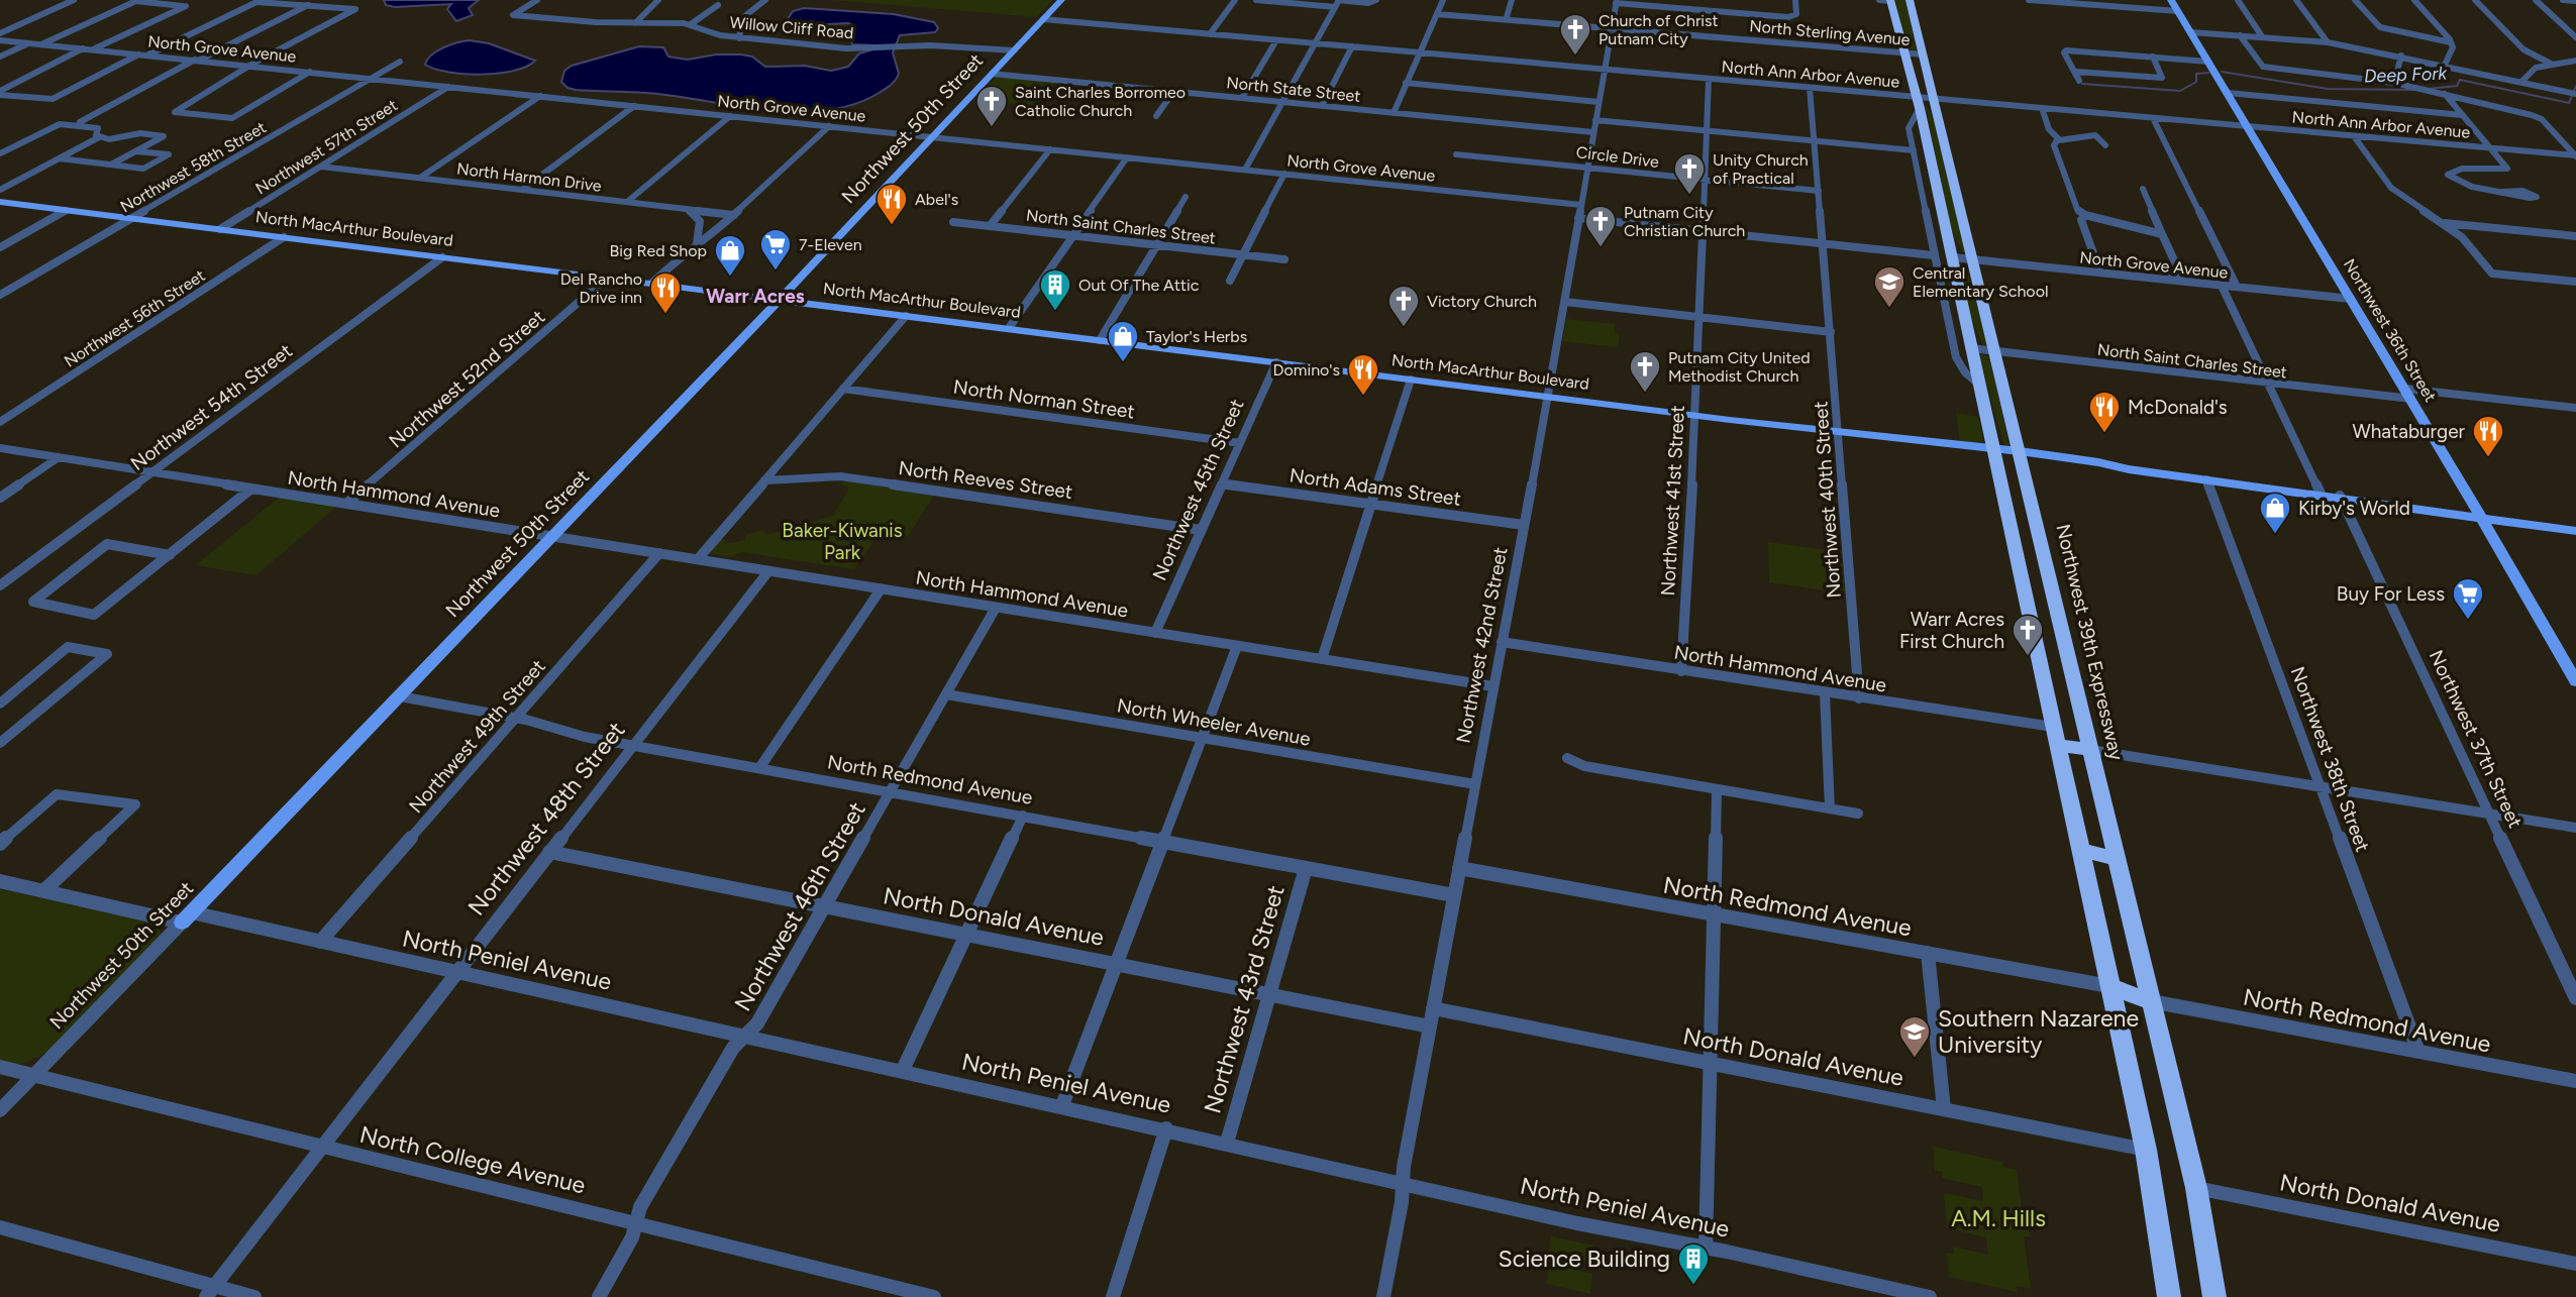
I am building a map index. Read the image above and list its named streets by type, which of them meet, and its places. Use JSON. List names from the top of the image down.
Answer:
{
  "streets": {
    "highway": ["Northwest 39th Expressway"],
    "main road": ["Northwest 50th Street", "North MacArthur Boulevard", "Northwest 36th Street"],
    "street": [
      "Willow Cliff Road",
      "North Sterling Avenue",
      "North Grove Avenue",
      "North Ann Arbor Avenue",
      "North State Street",
      "Northwest 57th Street",
      "Circle Drive",
      "Northwest 58th Street",
      "North Harmon Drive",
      "North Saint Charles Street",
      "Northwest 56th Street",
      "Northwest 52nd Street",
      "North Norman Street",
      "Northwest 54th Street",
      "North Reeves Street",
      "North Adams Street",
      "Northwest 45th Street",
      "North Hammond Avenue",
      "Northwest 40th Street",
      "Northwest 41st Street",
      "Northwest 42nd Street",
      "North Wheeler Avenue",
      "Northwest 49th Street",
      "Northwest 37th Street",
      "Northwest 38th Street",
      "North Redmond Avenue",
      "Northwest 48th Street",
      "Northwest 46th Street",
      "North Donald Avenue",
      "North Peniel Avenue",
      "Northwest 43rd Street",
      "North College Avenue"
    ]
  },
  "crossings": [
    ["Willow Cliff Road", "Northwest 50th Street"],
    ["North Sterling Avenue", "Northwest 39th Expressway"],
    ["North Sterling Avenue", "Northwest 42nd Street"],
    ["North Grove Avenue", "Northwest 50th Street"],
    ["North Grove Avenue", "Northwest 57th Street"],
    ["North Grove Avenue", "Northwest 58th Street"],
    ["North Grove Avenue", "Northwest 36th Street"],
    ["North Grove Avenue", "Northwest 39th Expressway"],
    ["North Grove Avenue", "Northwest 42nd Street"],
    ["North Ann Arbor Avenue", "Northwest 50th Street"],
    ["North Ann Arbor Avenue", "Northwest 36th Street"],
    ["North Ann Arbor Avenue", "Northwest 40th Street"],
    ["North Ann Arbor Avenue", "Northwest 41st Street"],
    ["North Ann Arbor Avenue", "Northwest 39th Expressway"],
    ["North Ann Arbor Avenue", "Northwest 42nd Street"],
    ["North State Street", "Northwest 50th Street"],
    ["North State Street", "Northwest 42nd Street"],
    ["Northwest 50th Street", "North MacArthur Boulevard"],
    ["Northwest 50th Street", "North Hammond Avenue"],
    ["Northwest 50th Street", "North Redmond Avenue"],
    ["Northwest 50th Street", "North Peniel Avenue"],
    ["Northwest 50th Street", "North College Avenue"],
    ["Northwest 57th Street", "North Harmon Drive"],
    ["Northwest 57th Street", "North MacArthur Boulevard"],
    ["Circle Drive", "Northwest 40th Street"],
    ["Circle Drive", "Northwest 41st Street"],
    ["Circle Drive", "Northwest 42nd Street"],
    ["Northwest 58th Street", "North MacArthur Boulevard"],
    ["North Saint Charles Street", "Northwest 36th Street"],
    ["North Saint Charles Street", "Northwest 39th Expressway"],
    ["North MacArthur Boulevard", "Northwest 56th Street"],
    ["North MacArthur Boulevard", "Northwest 36th Street"],
    ["North MacArthur Boulevard", "Northwest 52nd Street"],
    ["North MacArthur Boulevard", "Northwest 54th Street"],
    ["North MacArthur Boulevard", "Northwest 45th Street"],
    ["North MacArthur Boulevard", "Northwest 40th Street"],
    ["North MacArthur Boulevard", "Northwest 41st Street"],
    ["North MacArthur Boulevard", "Northwest 39th Expressway"],
    ["North MacArthur Boulevard", "Northwest 42nd Street"],
    ["North MacArthur Boulevard", "Northwest 37th Street"],
    ["North MacArthur Boulevard", "Northwest 38th Street"],
    ["Northwest 52nd Street", "North Hammond Avenue"],
    ["North Norman Street", "Northwest 45th Street"],
    ["Northwest 54th Street", "North Hammond Avenue"],
    ["North Reeves Street", "Northwest 45th Street"],
    ["North Adams Street", "Northwest 45th Street"],
    ["North Adams Street", "Northwest 42nd Street"],
    ["Northwest 45th Street", "North Hammond Avenue"],
    ["North Hammond Avenue", "Northwest 40th Street"],
    ["North Hammond Avenue", "Northwest 41st Street"],
    ["North Hammond Avenue", "Northwest 42nd Street"],
    ["North Hammond Avenue", "Northwest 49th Street"],
    ["North Hammond Avenue", "Northwest 48th Street"],
    ["North Hammond Avenue", "Northwest 46th Street"],
    ["Northwest 39th Expressway", "North Redmond Avenue"],
    ["Northwest 39th Expressway", "North Donald Avenue"],
    ["Northwest 42nd Street", "North Wheeler Avenue"],
    ["Northwest 42nd Street", "North Redmond Avenue"],
    ["Northwest 42nd Street", "North Donald Avenue"],
    ["Northwest 42nd Street", "North Peniel Avenue"],
    ["North Wheeler Avenue", "Northwest 46th Street"],
    ["Northwest 49th Street", "North Redmond Avenue"],
    ["Northwest 49th Street", "North Peniel Avenue"],
    ["Northwest 38th Street", "North Redmond Avenue"],
    ["North Redmond Avenue", "Northwest 48th Street"],
    ["North Redmond Avenue", "Northwest 46th Street"],
    ["North Redmond Avenue", "Northwest 43rd Street"],
    ["Northwest 48th Street", "North Donald Avenue"],
    ["Northwest 48th Street", "North Peniel Avenue"],
    ["Northwest 48th Street", "North College Avenue"],
    ["Northwest 46th Street", "North Donald Avenue"],
    ["Northwest 46th Street", "North Peniel Avenue"],
    ["Northwest 46th Street", "North College Avenue"],
    ["North Donald Avenue", "Northwest 43rd Street"],
    ["North Peniel Avenue", "Northwest 43rd Street"]
  ],
  "districts": ["Warr Acres"],
  "water": ["Deep Fork"],
  "parks": ["Baker-Kiwanis Park", "A.M. Hills"],
  "places": {
    "church": [
      "Church of Christ Putnam City",
      "Saint Charles Borromeo Catholic Church",
      "Unity Church of Practical",
      "Putnam City Christian Church",
      "Victory Church",
      "Putnam City United Methodist Church",
      "Warr Acres First Church"
    ],
    "restaurant": [
      "Abel's",
      "Del Rancho Drive inn",
      "Domino's",
      "McDonald's",
      "Whataburger"
    ],
    "supermarket": ["7-Eleven", "Buy For Less"],
    "shop": ["Big Red Shop", "Taylor's Herbs", "Kirby's World"],
    "school or university": ["Central Elementary School", "Southern Nazarene University"],
    "building": ["Out Of The Attic", "Science Building"]
  }
}
